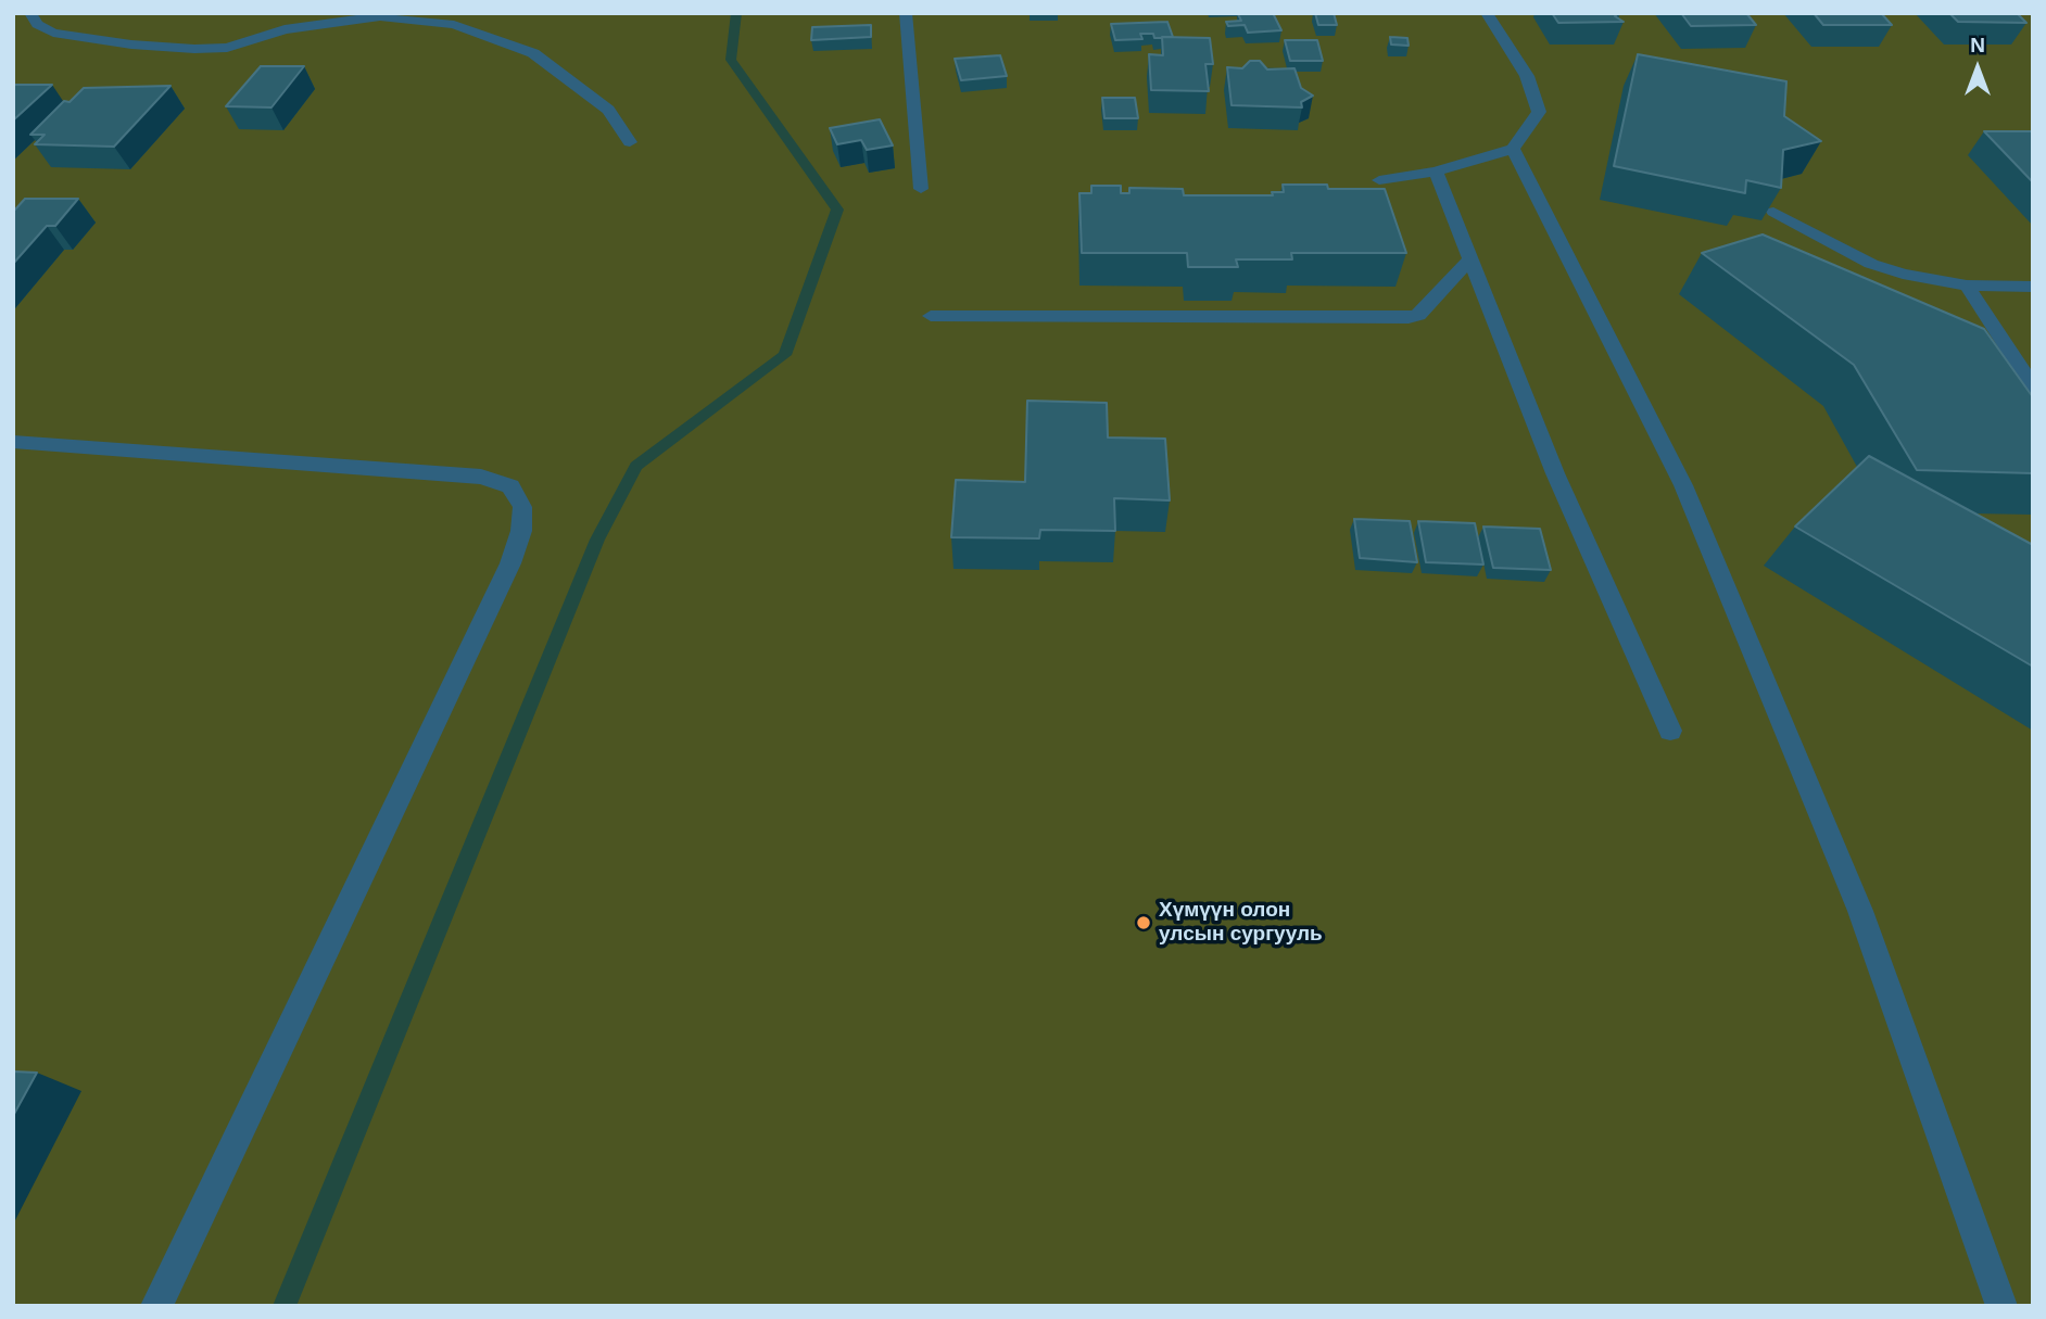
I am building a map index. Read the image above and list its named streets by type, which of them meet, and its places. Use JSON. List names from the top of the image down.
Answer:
{
  "places": ["Хүмүүн олон улсын сургууль"],
  "north": "top"
}
